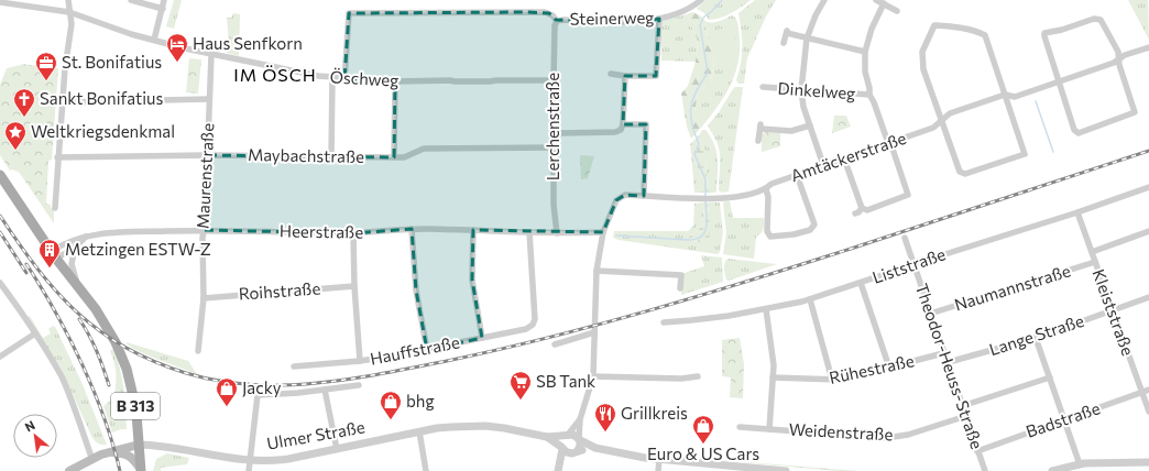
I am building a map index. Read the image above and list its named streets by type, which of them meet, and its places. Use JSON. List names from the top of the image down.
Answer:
{
  "streets": {
    "main road": ["B 313", "Ulmer Straße"],
    "street": [
      "Steinerweg",
      "Öschweg",
      "Dinkelweg",
      "Lerchenstraße",
      "Maybachstraße",
      "Amtäckerstraße",
      "Maurenstraße",
      "Heerstraße",
      "Liststraße",
      "Naumannstraße",
      "Roihstraße",
      "Kleiststraße",
      "Lange Straße",
      "Hauffstraße",
      "Theodor-Heuss-Straße",
      "Rühestraße",
      "Badstraße",
      "Weidenstraße"
    ]
  },
  "crossings": [
    ["Steinerweg", "Öschweg"],
    ["Steinerweg", "Lerchenstraße"],
    ["Öschweg", "Lerchenstraße"],
    ["Öschweg", "Maurenstraße"],
    ["Lerchenstraße", "Maybachstraße"],
    ["Lerchenstraße", "Heerstraße"],
    ["Maybachstraße", "Maurenstraße"],
    ["Maurenstraße", "Heerstraße"],
    ["Maurenstraße", "Roihstraße"],
    ["Heerstraße", "Hauffstraße"],
    ["Heerstraße", "B 313"],
    ["Liststraße", "Kleiststraße"],
    ["Liststraße", "Theodor-Heuss-Straße"],
    ["Naumannstraße", "Kleiststraße"],
    ["Naumannstraße", "Theodor-Heuss-Straße"],
    ["Kleiststraße", "Lange Straße"],
    ["Kleiststraße", "Badstraße"],
    ["Lange Straße", "Theodor-Heuss-Straße"],
    ["Theodor-Heuss-Straße", "Rühestraße"],
    ["Theodor-Heuss-Straße", "Badstraße"],
    ["Theodor-Heuss-Straße", "Weidenstraße"],
    ["B 313", "Ulmer Straße"]
  ],
  "districts": ["IM ÖSCH"],
  "places": {
    "hotel": ["Haus Senfkorn"],
    "office": ["St. Bonifatius"],
    "church": ["Sankt Bonifatius"],
    "place": ["Weltkriegsdenkmal"],
    "building": ["Metzingen ESTW-Z"],
    "supermarket": ["SB Tank"],
    "shop": ["Jacky", "bhg", "Euro & US Cars"],
    "restaurant": ["Grillkreis"]
  },
  "north": "top left"
}
